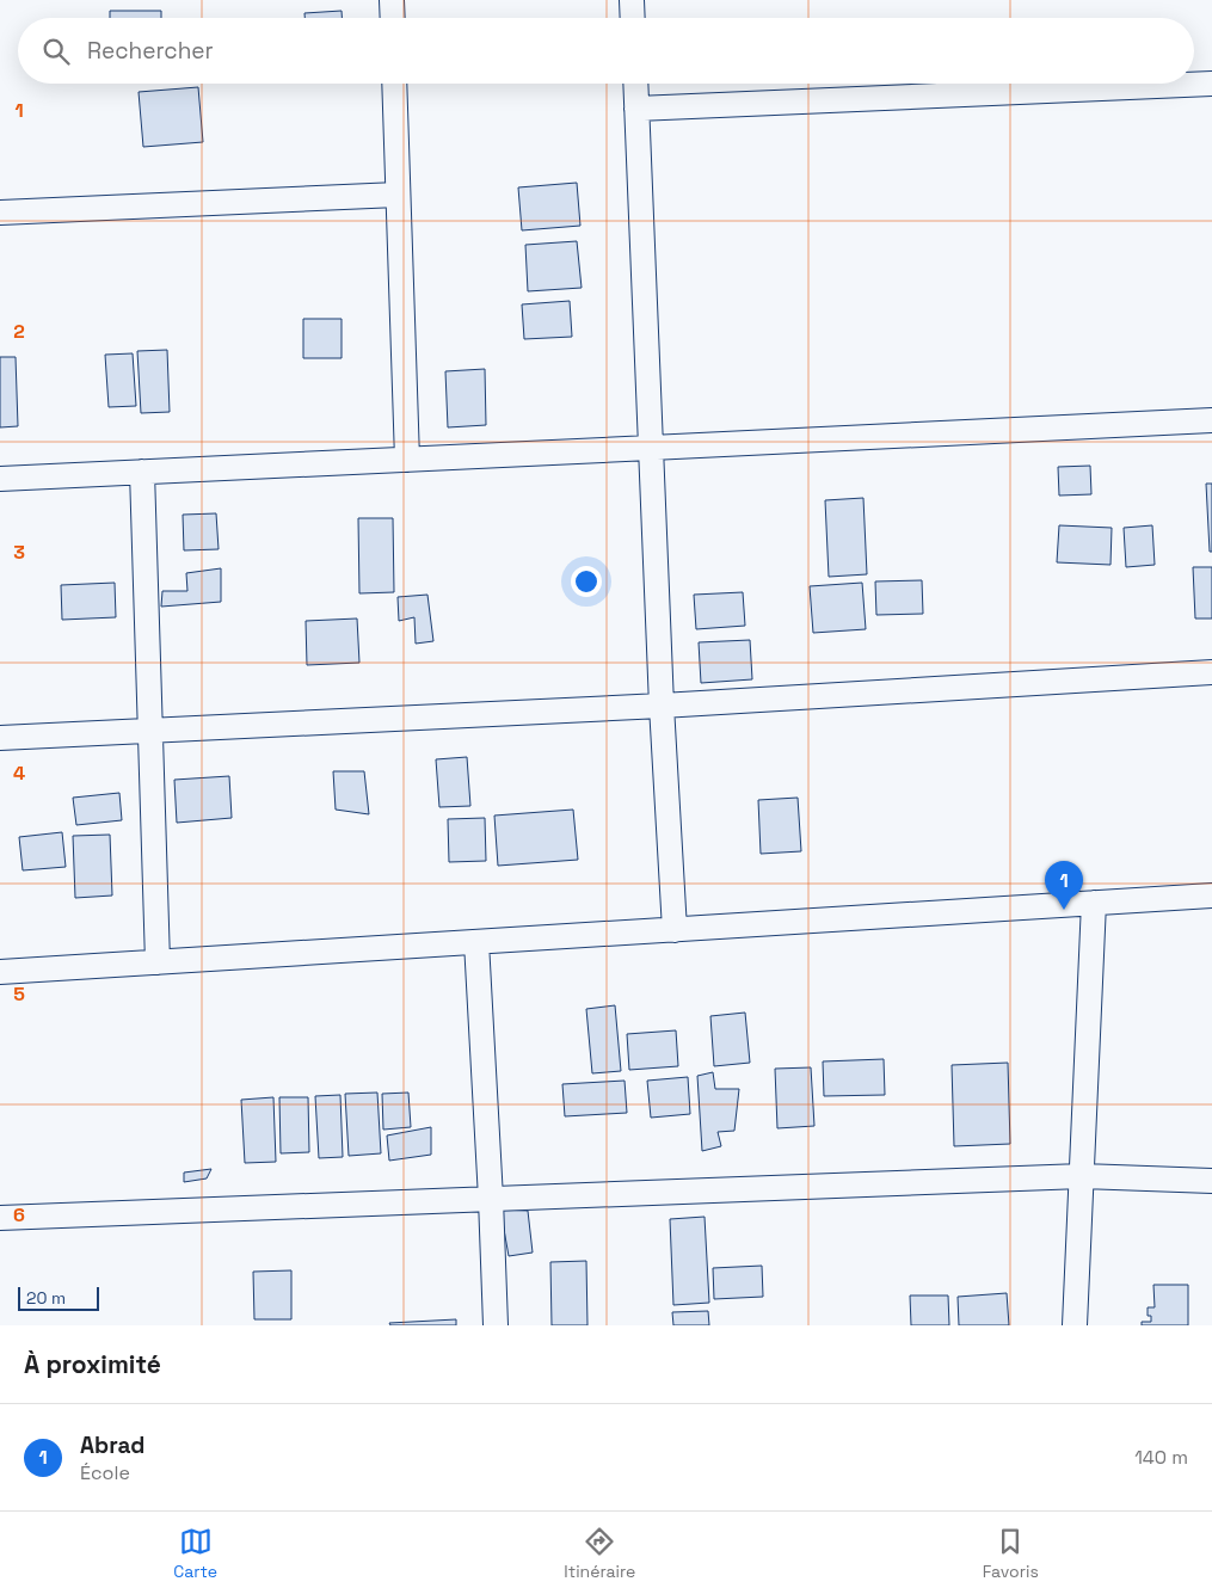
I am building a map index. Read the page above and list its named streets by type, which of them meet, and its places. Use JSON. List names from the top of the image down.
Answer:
{
  "scale_bar": "20 m",
  "page": {
    "search": "Rechercher",
    "pins": "1",
    "scale": "20 m",
    "heading": "À proximité",
    "list": [
      {
        "mark": "1",
        "name": "Abrad",
        "note": "École",
        "value": "140 m"
      }
    ],
    "nav": ["Carte", "Itinéraire", "Favoris"]
  },
  "grid": {
    "rows": [
      "1",
      "2",
      "3",
      "4",
      "5",
      "6"
    ]
  }
}
